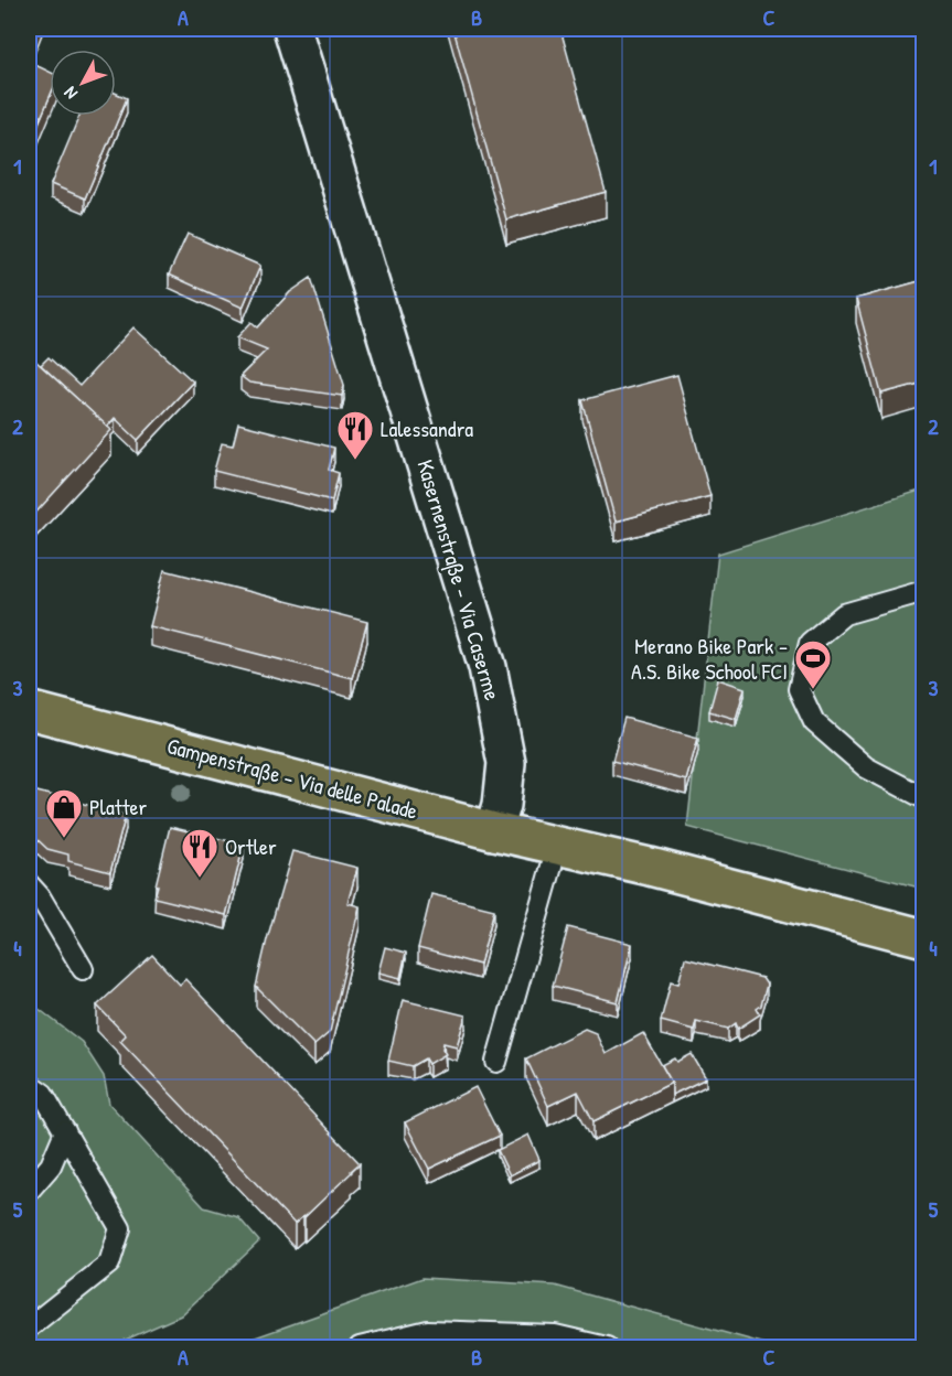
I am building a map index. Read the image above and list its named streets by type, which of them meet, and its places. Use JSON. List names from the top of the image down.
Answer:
{
  "streets": {
    "main road": ["Gampenstraße - Via delle Palade"],
    "street": ["Kasernenstraße - Via Caserme"]
  },
  "crossings": [
    ["Kasernenstraße - Via Caserme", "Gampenstraße - Via delle Palade"]
  ],
  "places": {
    "restaurant": ["Lalessandra", "Ortler"],
    "sports": ["Merano Bike Park - A.S. Bike School FCI"],
    "shop": ["Platter"]
  },
  "north": "bottom left",
  "grid": {
    "columns": ["A", "B", "C"],
    "rows": [
      "1",
      "2",
      "3",
      "4",
      "5"
    ]
  }
}
